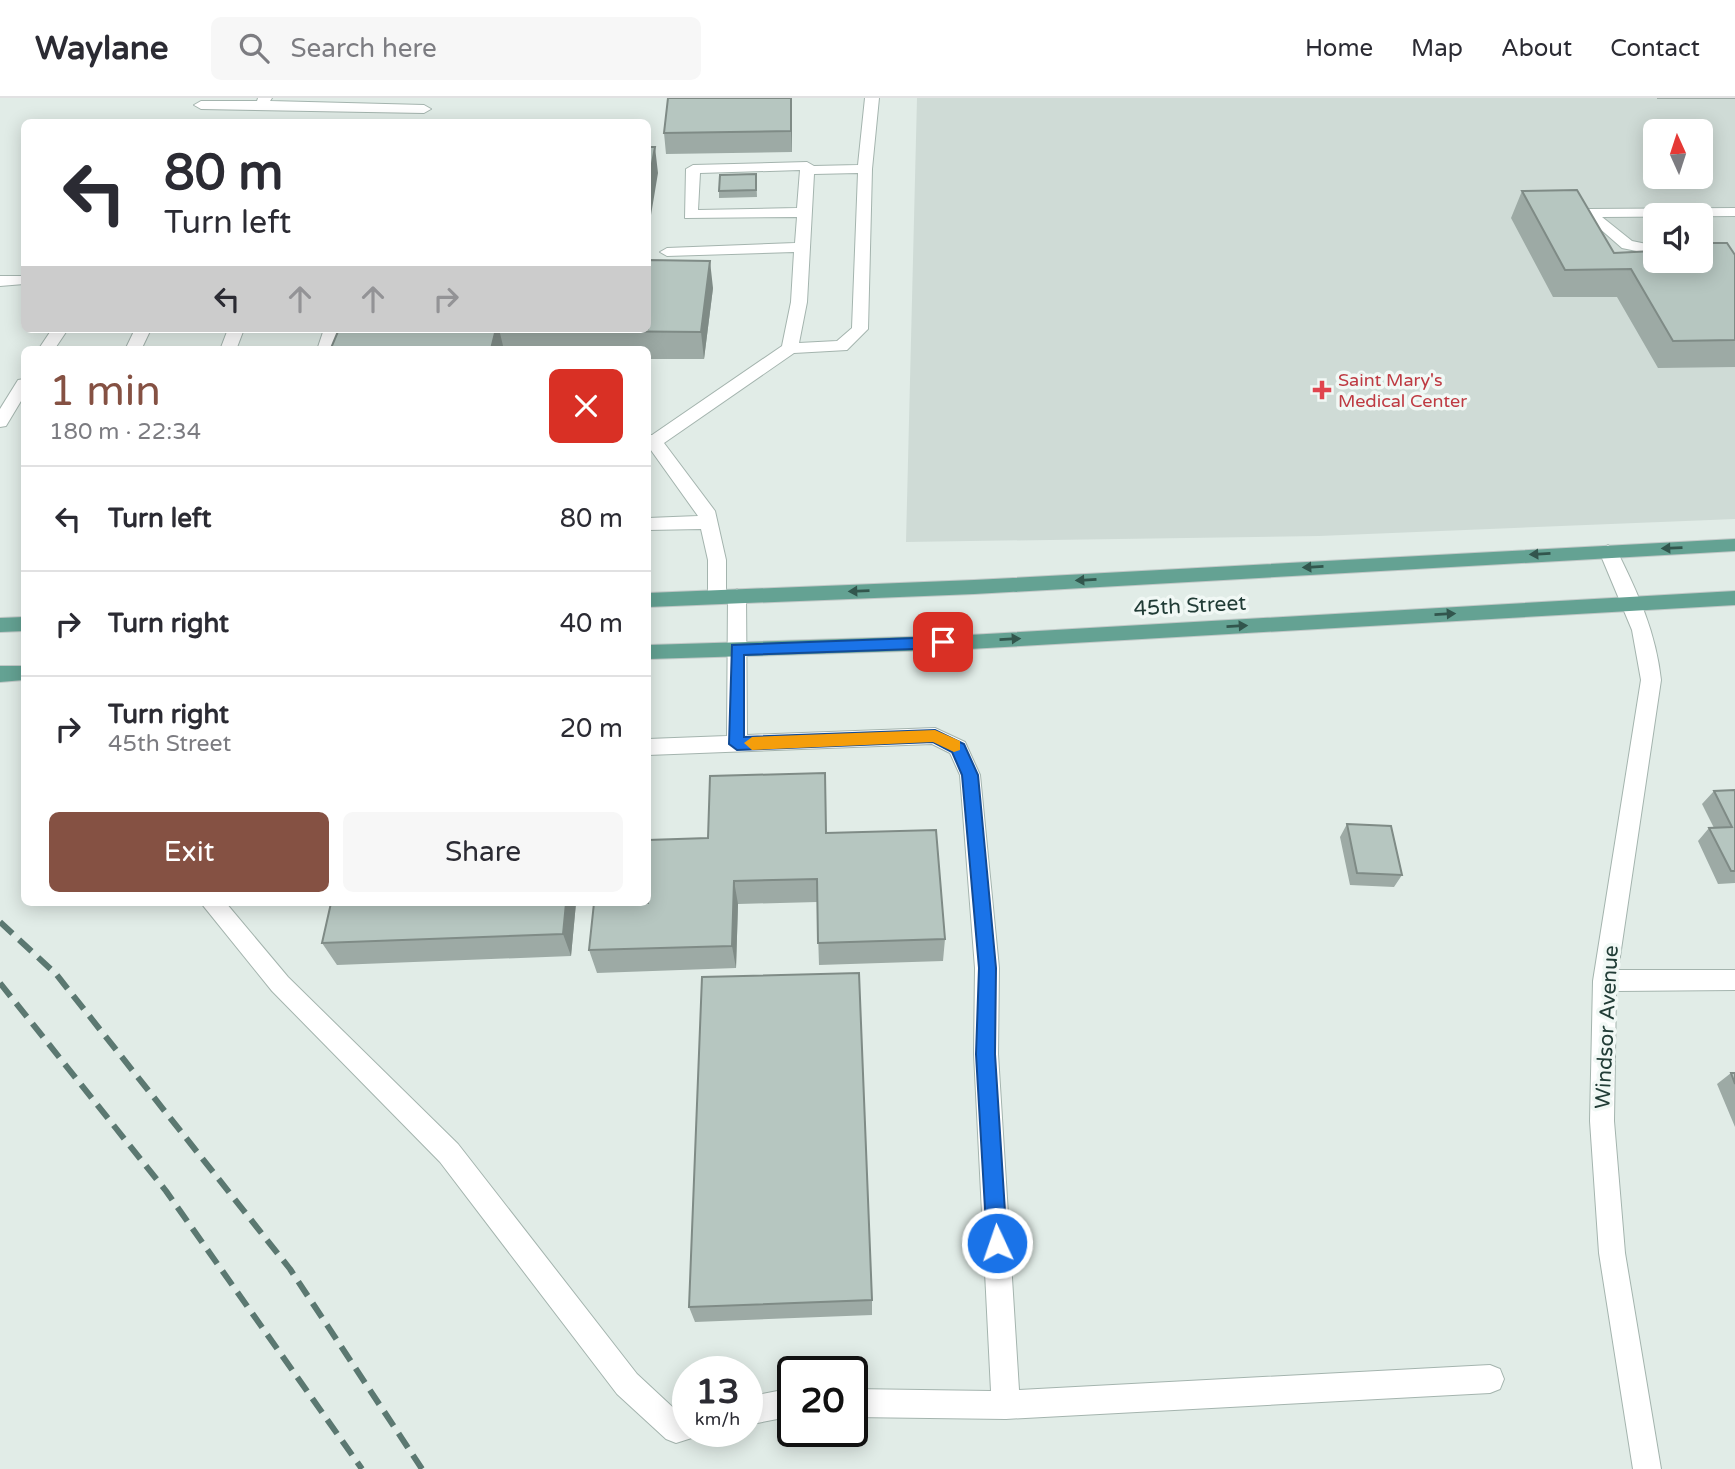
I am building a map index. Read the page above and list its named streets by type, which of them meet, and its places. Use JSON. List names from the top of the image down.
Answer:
{
  "streets": {
    "main road": ["45th Street"],
    "street": ["Windsor Avenue"]
  },
  "crossings": [
    ["45th Street", "Windsor Avenue"]
  ],
  "places": {
    "health": ["Saint Mary's Medical Center"]
  },
  "north": "top",
  "page": {
    "header": "Waylane",
    "search": "Search here",
    "nav": [
      "Home",
      "Map",
      "About",
      "Contact"
    ],
    "turn": ["80 m", "Turn left"],
    "heading": ["1 min", "180 m · 22:34"],
    "list": [
      {
        "name": "Turn left",
        "value": "80 m"
      },
      {
        "name": "Turn right",
        "value": "40 m"
      },
      {
        "name": "Turn right",
        "note": "45th Street",
        "value": "20 m"
      }
    ],
    "buttons": ["Exit", "Share"],
    "speed": "13 km/h",
    "limit": "20"
  }
}
